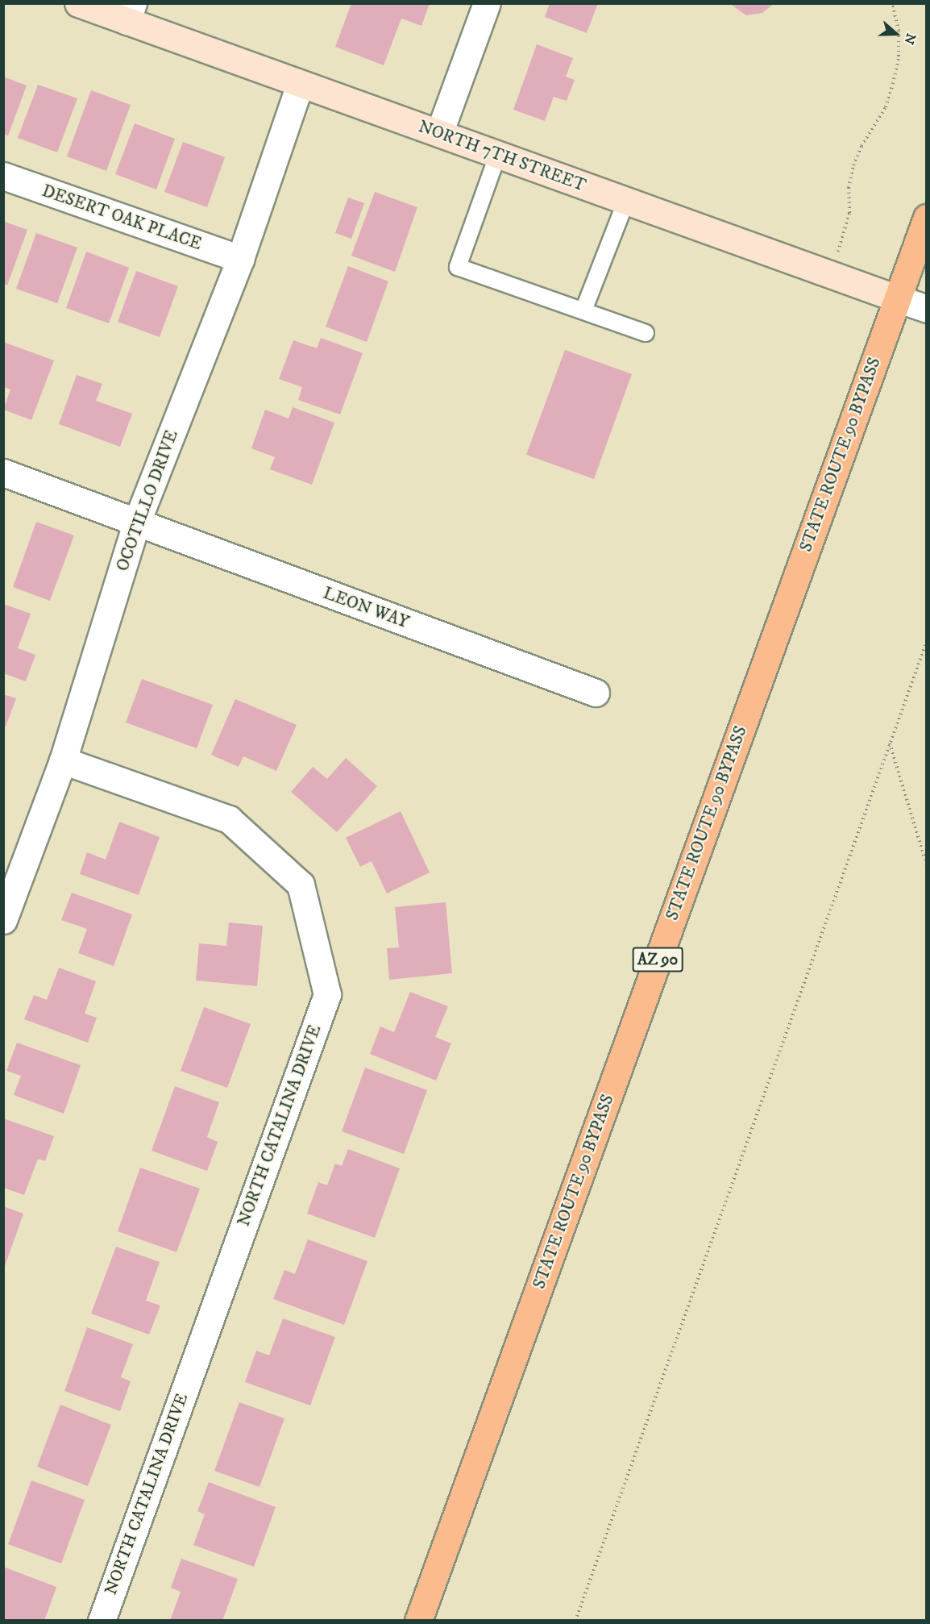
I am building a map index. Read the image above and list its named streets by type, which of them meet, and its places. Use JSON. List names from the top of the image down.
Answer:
{
  "streets": {
    "highway": ["STATE ROUTE 90 BYPASS", "AZ 90"],
    "main road": ["NORTH 7TH STREET"],
    "street": [
      "DESERT OAK PLACE",
      "OCOTILLO DRIVE",
      "LEON WAY",
      "NORTH CATALINA DRIVE"
    ]
  },
  "crossings": [
    ["NORTH 7TH STREET", "STATE ROUTE 90 BYPASS"],
    ["NORTH 7TH STREET", "OCOTILLO DRIVE"],
    ["DESERT OAK PLACE", "OCOTILLO DRIVE"],
    ["OCOTILLO DRIVE", "LEON WAY"],
    ["OCOTILLO DRIVE", "NORTH CATALINA DRIVE"]
  ],
  "north": "right"
}
